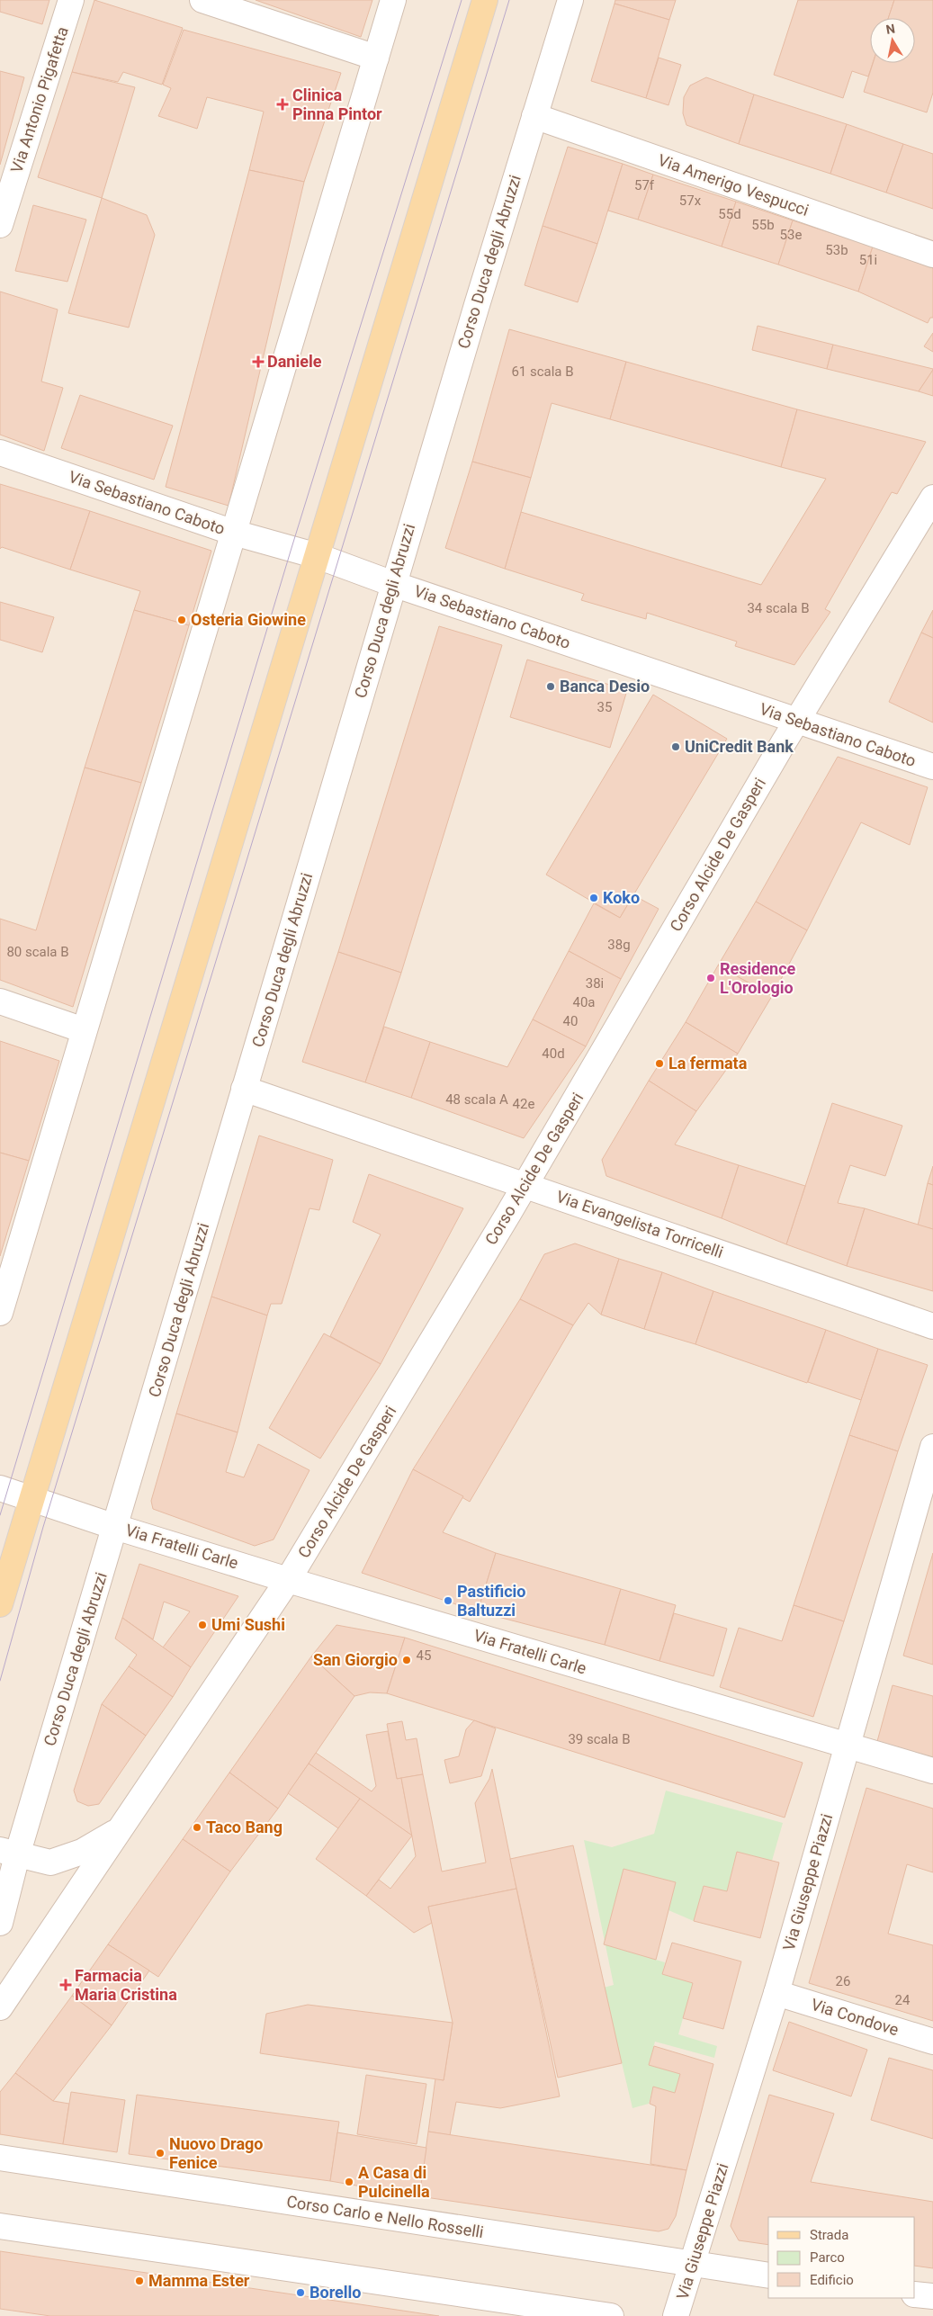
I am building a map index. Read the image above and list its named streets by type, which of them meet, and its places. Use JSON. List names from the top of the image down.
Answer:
{
  "streets": {
    "street": [
      "Via Antonio Pigafetta",
      "Via Amerigo Vespucci",
      "Corso Duca degli Abruzzi",
      "Via Sebastiano Caboto",
      "Corso Alcide De Gasperi",
      "Via Evangelista Torricelli",
      "Via Fratelli Carle",
      "Via Giuseppe Piazzi",
      "Via Condove",
      "Corso Carlo e Nello Rosselli"
    ]
  },
  "crossings": [
    ["Via Amerigo Vespucci", "Corso Duca degli Abruzzi"],
    ["Corso Duca degli Abruzzi", "Via Sebastiano Caboto"],
    ["Corso Duca degli Abruzzi", "Corso Alcide De Gasperi"],
    ["Corso Duca degli Abruzzi", "Via Evangelista Torricelli"],
    ["Corso Duca degli Abruzzi", "Via Fratelli Carle"],
    ["Via Sebastiano Caboto", "Corso Alcide De Gasperi"],
    ["Corso Alcide De Gasperi", "Via Evangelista Torricelli"],
    ["Corso Alcide De Gasperi", "Via Fratelli Carle"],
    ["Via Fratelli Carle", "Via Giuseppe Piazzi"],
    ["Via Giuseppe Piazzi", "Via Condove"],
    ["Via Giuseppe Piazzi", "Corso Carlo e Nello Rosselli"]
  ],
  "places": {
    "health": ["Clinica Pinna Pintor", "Daniele", "Farmacia Maria Cristina"],
    "other": [
      "Osteria Giowine",
      "Banca Desio",
      "UniCredit Bank",
      "Koko",
      "Residence L'Orologio",
      "La fermata",
      "Pastificio Baltuzzi",
      "Umi Sushi",
      "San Giorgio",
      "Taco Bang",
      "Nuovo Drago Fenice",
      "A Casa di Pulcinella",
      "Mamma Ester",
      "Borello"
    ]
  },
  "house_numbers": [
    "57f",
    "57x",
    "55d",
    "55b",
    "53e",
    "53b",
    "51i",
    "61 scala B",
    "34 scala B",
    "35",
    "38g",
    "80 scala B",
    "38i",
    "40a",
    "40",
    "40d",
    "48 scala A",
    "42e",
    "45",
    "39 scala B",
    "26",
    "24"
  ],
  "legend": ["Strada", "Parco", "Edificio"],
  "north": "top"
}
